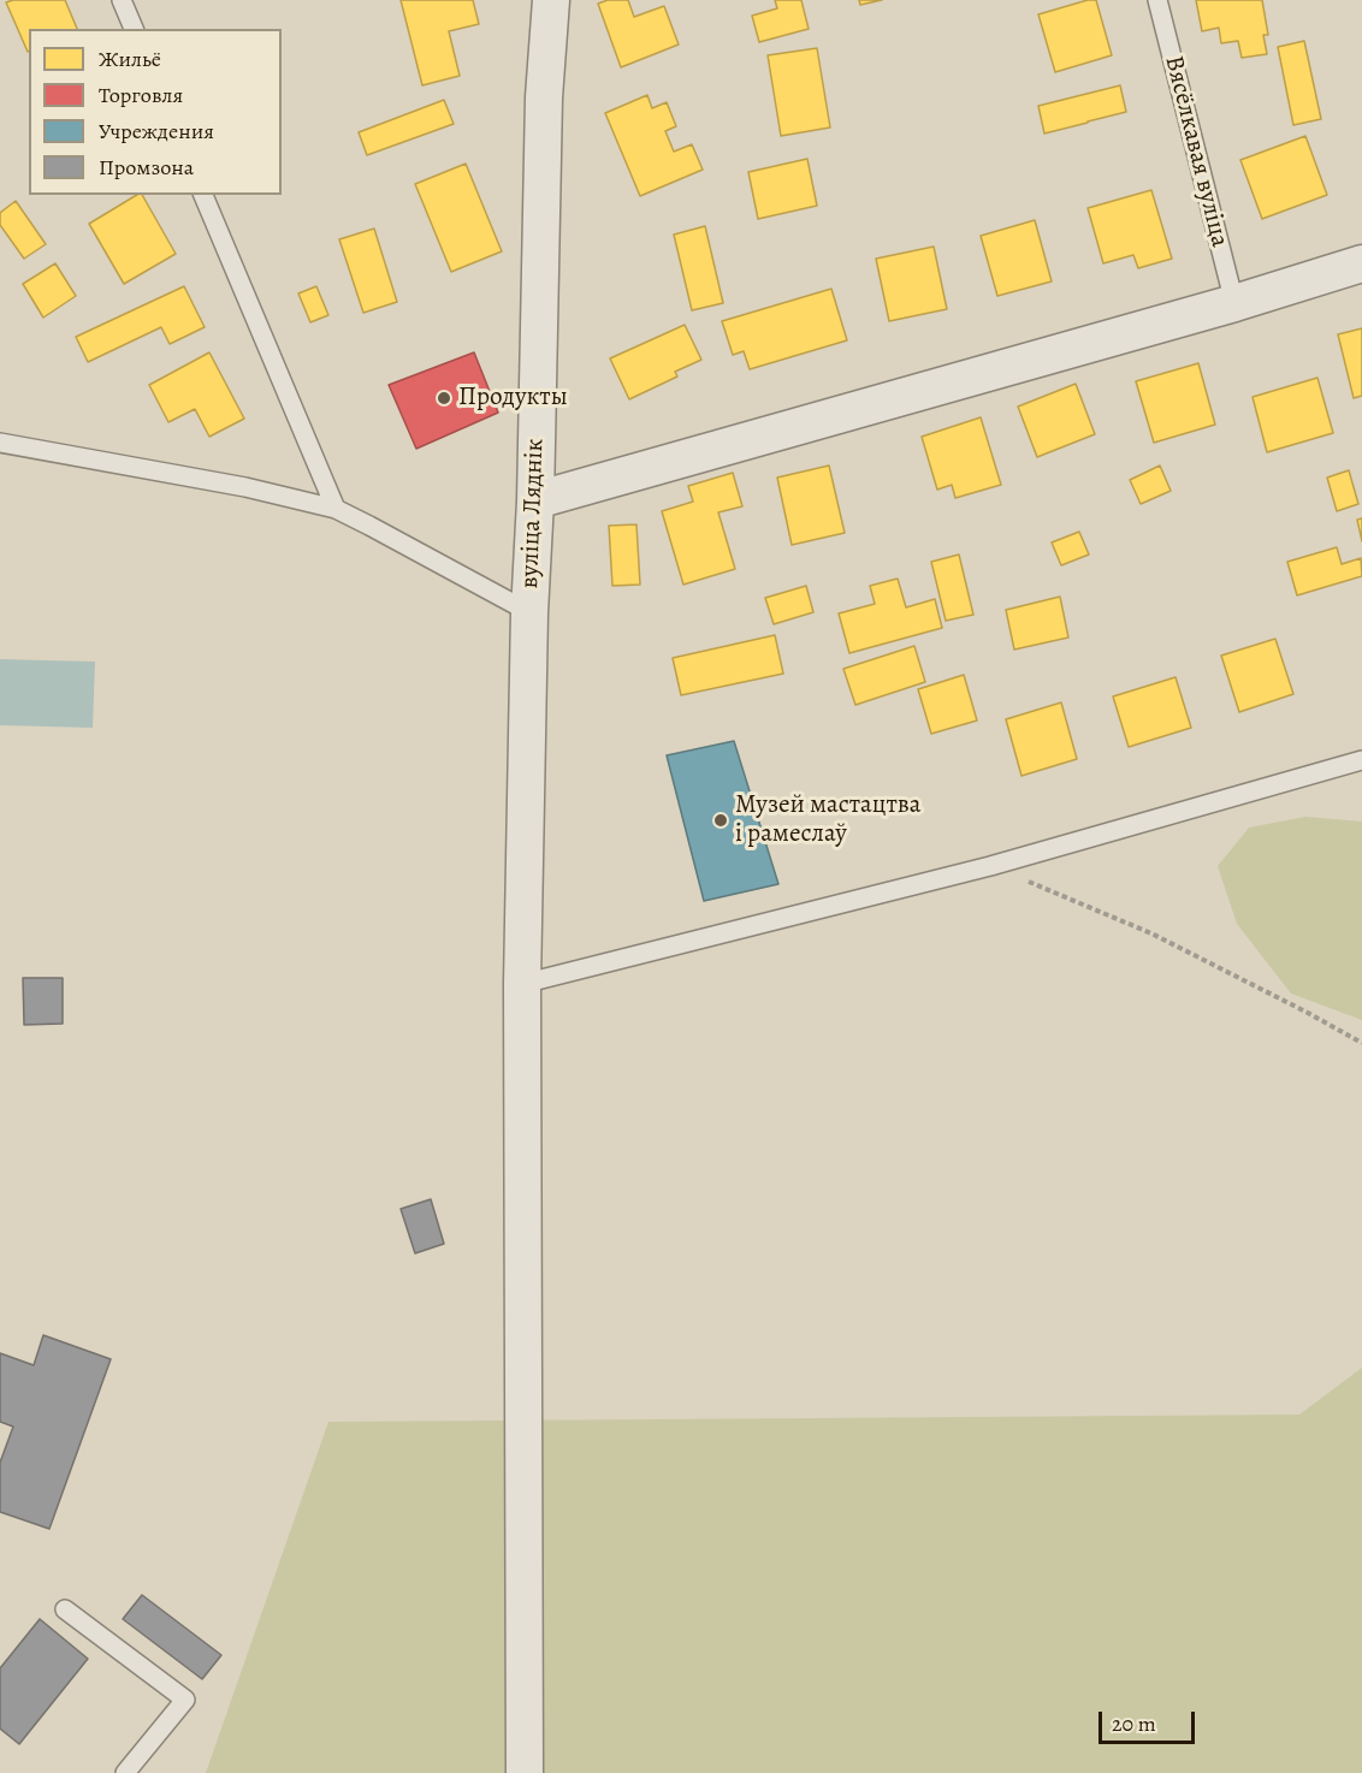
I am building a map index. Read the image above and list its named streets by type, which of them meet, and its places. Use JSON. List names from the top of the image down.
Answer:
{
  "streets": {
    "street": ["вуліца Ляднік"],
    "lane": ["Вясёлкавая вуліца"]
  },
  "places": ["Продукты", "Музей мастацтва і рамеслаў"],
  "legend": [
    "Жильё",
    "Торговля",
    "Учреждения",
    "Промзона"
  ],
  "scale_bar": "20 m"
}
